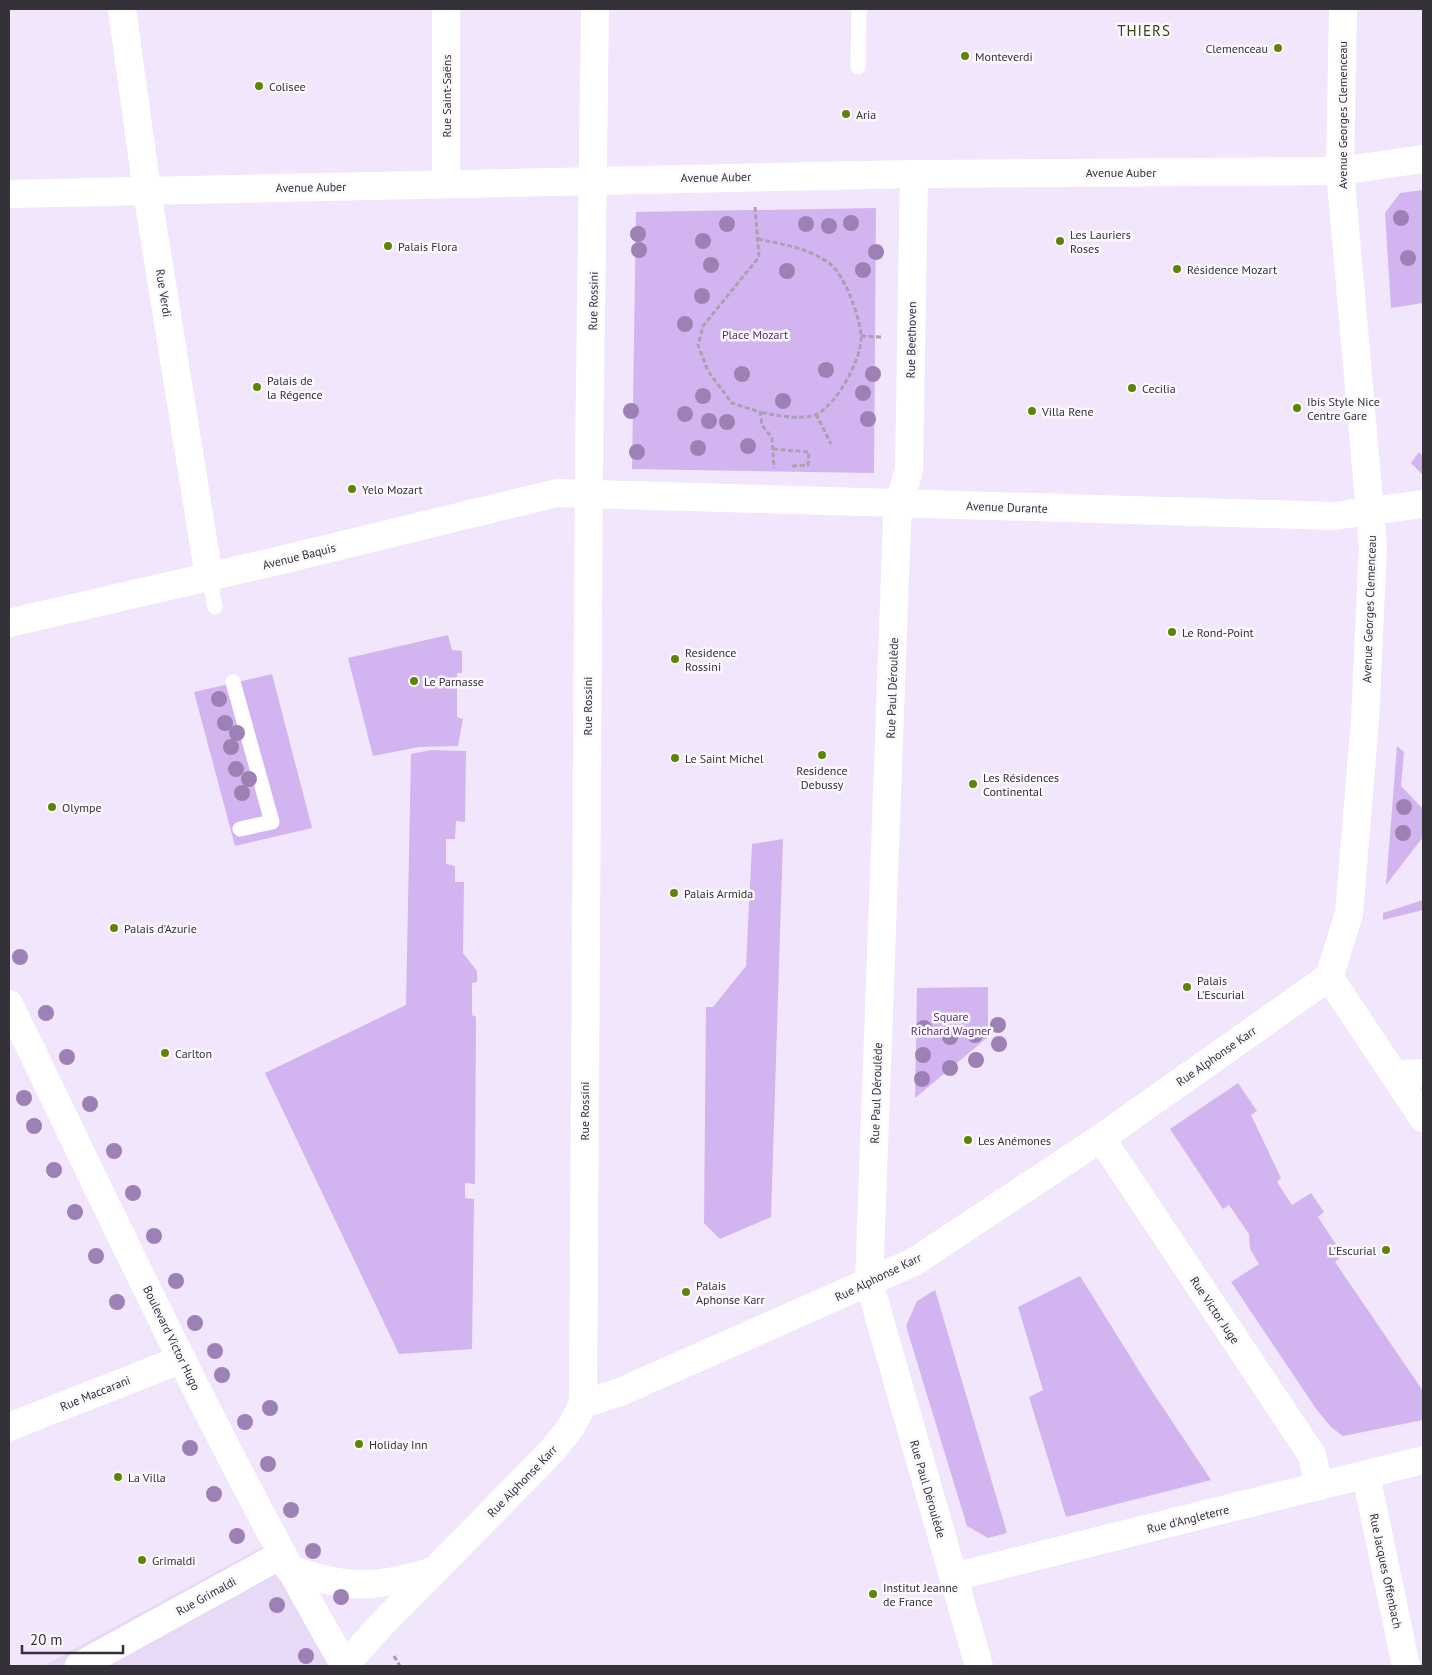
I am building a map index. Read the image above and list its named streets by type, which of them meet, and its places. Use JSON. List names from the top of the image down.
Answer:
{
  "streets": {
    "street": [
      "Rue Saint-Saëns",
      "Avenue Georges Clemenceau",
      "Avenue Auber",
      "Rue Verdi",
      "Rue Rossini",
      "Rue Beethoven",
      "Avenue Durante",
      "Avenue Baquis",
      "Rue Paul Déroulède",
      "Rue Alphonse Karr",
      "Rue Victor Juge",
      "Boulevard Victor Hugo",
      "Rue Maccarani",
      "Rue d'Angleterre",
      "Rue Jacques Offenbach",
      "Rue Grimaldi"
    ]
  },
  "crossings": [
    ["Rue Saint-Saëns", "Avenue Auber"],
    ["Avenue Georges Clemenceau", "Avenue Auber"],
    ["Avenue Georges Clemenceau", "Avenue Durante"],
    ["Avenue Georges Clemenceau", "Rue Alphonse Karr"],
    ["Avenue Auber", "Rue Verdi"],
    ["Avenue Auber", "Rue Rossini"],
    ["Avenue Auber", "Rue Beethoven"],
    ["Rue Verdi", "Avenue Baquis"],
    ["Rue Rossini", "Avenue Durante"],
    ["Rue Rossini", "Avenue Baquis"],
    ["Rue Rossini", "Rue Alphonse Karr"],
    ["Rue Beethoven", "Avenue Durante"],
    ["Rue Beethoven", "Rue Paul Déroulède"],
    ["Avenue Durante", "Avenue Baquis"],
    ["Avenue Durante", "Rue Paul Déroulède"],
    ["Rue Paul Déroulède", "Rue Alphonse Karr"],
    ["Rue Paul Déroulède", "Rue d'Angleterre"],
    ["Rue Alphonse Karr", "Rue Victor Juge"],
    ["Rue Alphonse Karr", "Boulevard Victor Hugo"],
    ["Rue Alphonse Karr", "Rue Grimaldi"],
    ["Rue Victor Juge", "Rue d'Angleterre"],
    ["Boulevard Victor Hugo", "Rue Maccarani"],
    ["Boulevard Victor Hugo", "Rue Grimaldi"],
    ["Rue d'Angleterre", "Rue Jacques Offenbach"]
  ],
  "districts": ["THIERS"],
  "parks": ["Place Mozart", "Square Richard Wagner"],
  "places": [
    "Clemenceau",
    "Monteverdi",
    "Colisee",
    "Aria",
    "Les Lauriers Roses",
    "Palais Flora",
    "Résidence Mozart",
    "Palais de la Régence",
    "Cecilia",
    "Ibis Style Nice Centre Gare",
    "Villa Rene",
    "Yelo Mozart",
    "Le Rond-Point",
    "Residence Rossini",
    "Le Parnasse",
    "Residence Debussy",
    "Le Saint Michel",
    "Les Résidences Continental",
    "Olympe",
    "Palais Armida",
    "Palais d'Azurie",
    "Palais L'Escurial",
    "Carlton",
    "Les Anémones",
    "L'Escurial",
    "Palais Aphonse Karr",
    "Holiday Inn",
    "La Villa",
    "Grimaldi",
    "Institut Jeanne de France"
  ],
  "scale_bar": "20 m"
}
